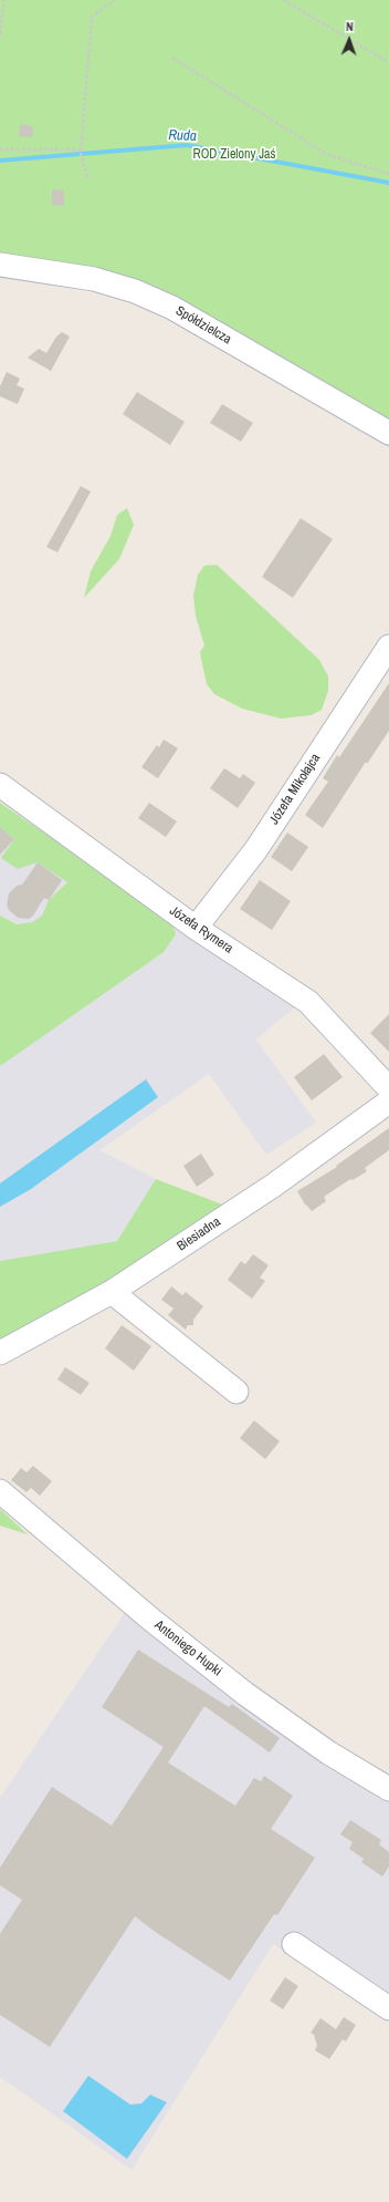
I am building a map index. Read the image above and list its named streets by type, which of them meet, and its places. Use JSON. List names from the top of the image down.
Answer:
{
  "streets": {
    "street": [
      "Spółdzielcza",
      "Józefa Mikołajca",
      "Józefa Rymera",
      "Biesiadna",
      "Antoniego Hupki"
    ]
  },
  "crossings": [
    ["Józefa Mikołajca", "Józefa Rymera"]
  ],
  "water": ["Ruda"],
  "parks": ["ROD Zielony Jaś"],
  "north": "top"
}
